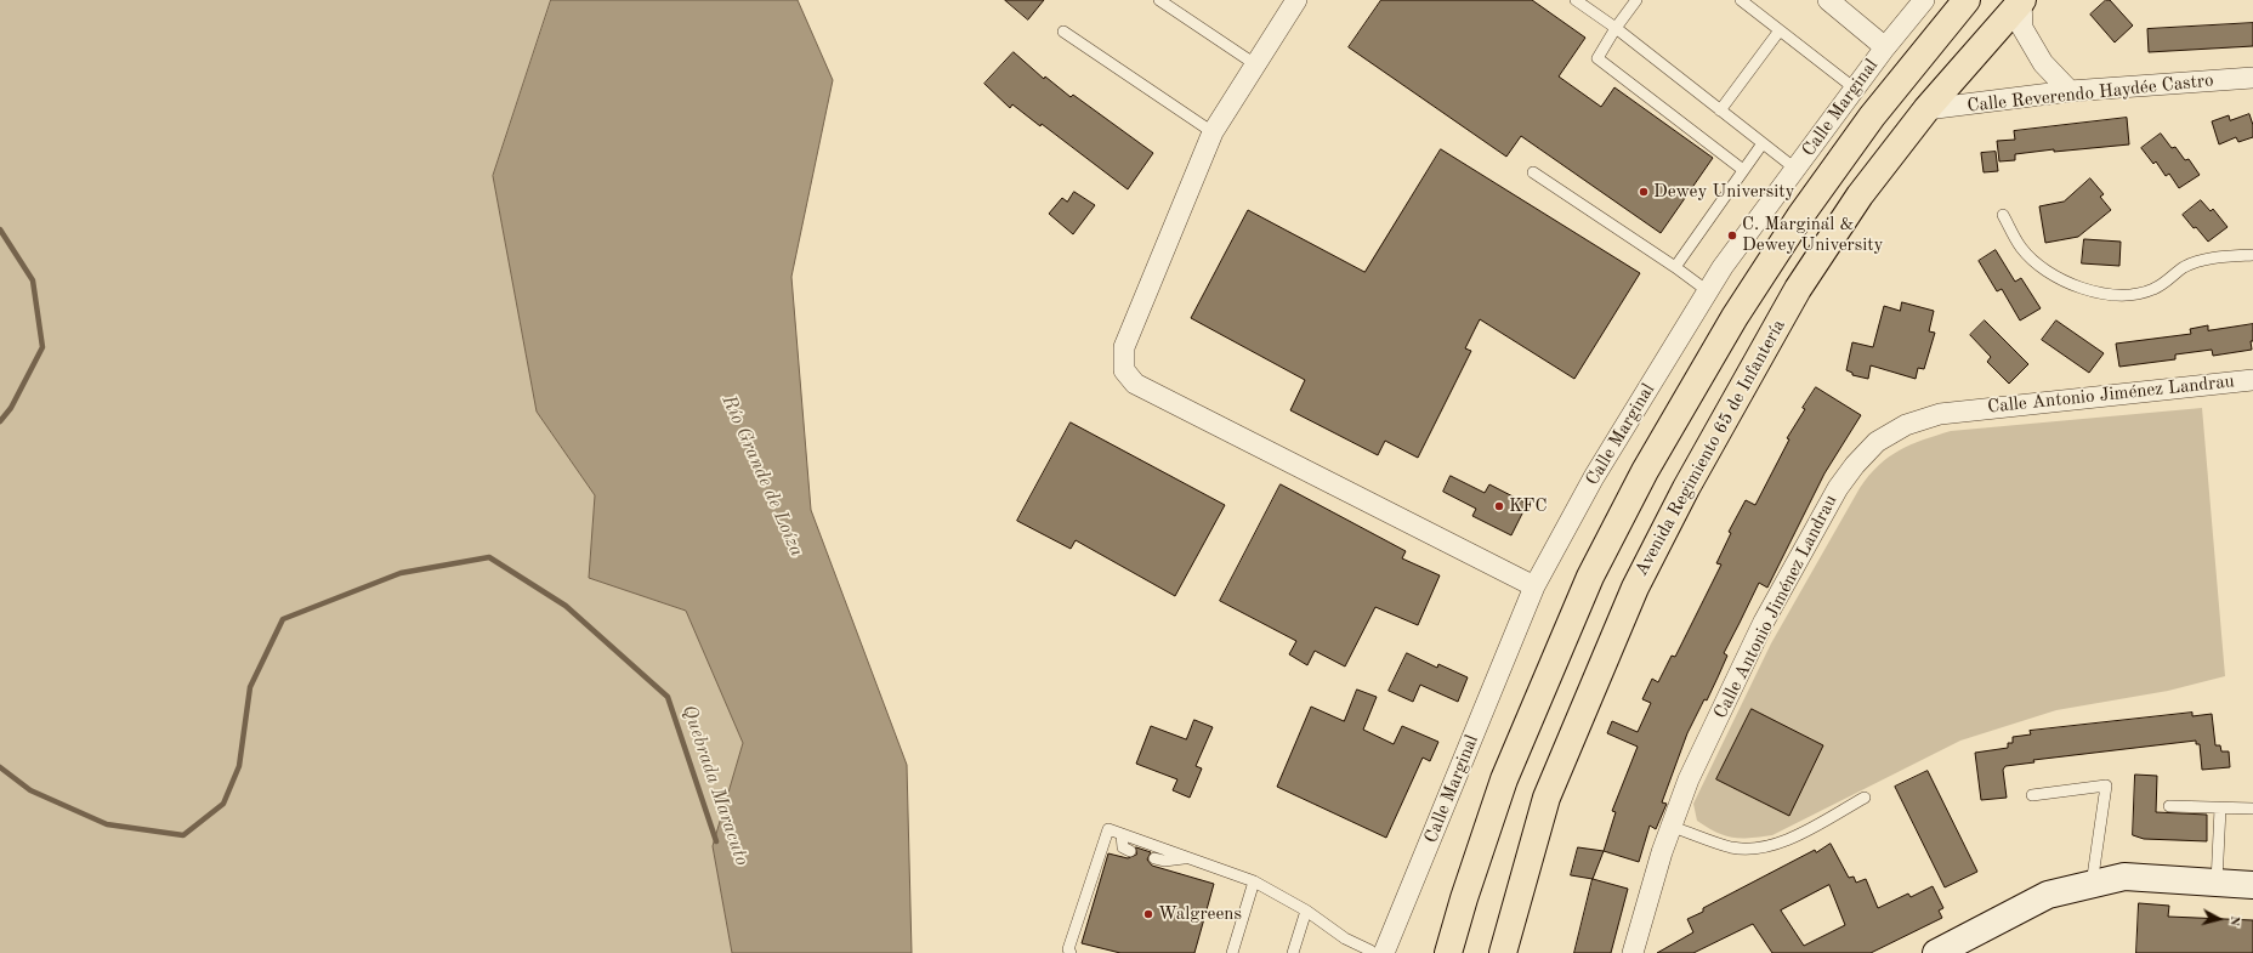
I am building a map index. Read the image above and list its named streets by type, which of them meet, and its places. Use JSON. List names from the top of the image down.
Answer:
{
  "streets": {
    "main road": ["Avenida Regimiento 65 de Infantería"],
    "street": ["Calle Reverendo Haydée Castro", "Calle Marginal", "Calle Antonio Jiménez Landrau"]
  },
  "crossings": [
    ["Calle Reverendo Haydée Castro", "Avenida Regimiento 65 de Infantería"]
  ],
  "water": ["Río Grande de Loíza", "Quebrada Maracuto"],
  "places": [
    "Dewey University",
    "C. Marginal & Dewey University",
    "KFC",
    "Walgreens"
  ],
  "north": "right"
}
